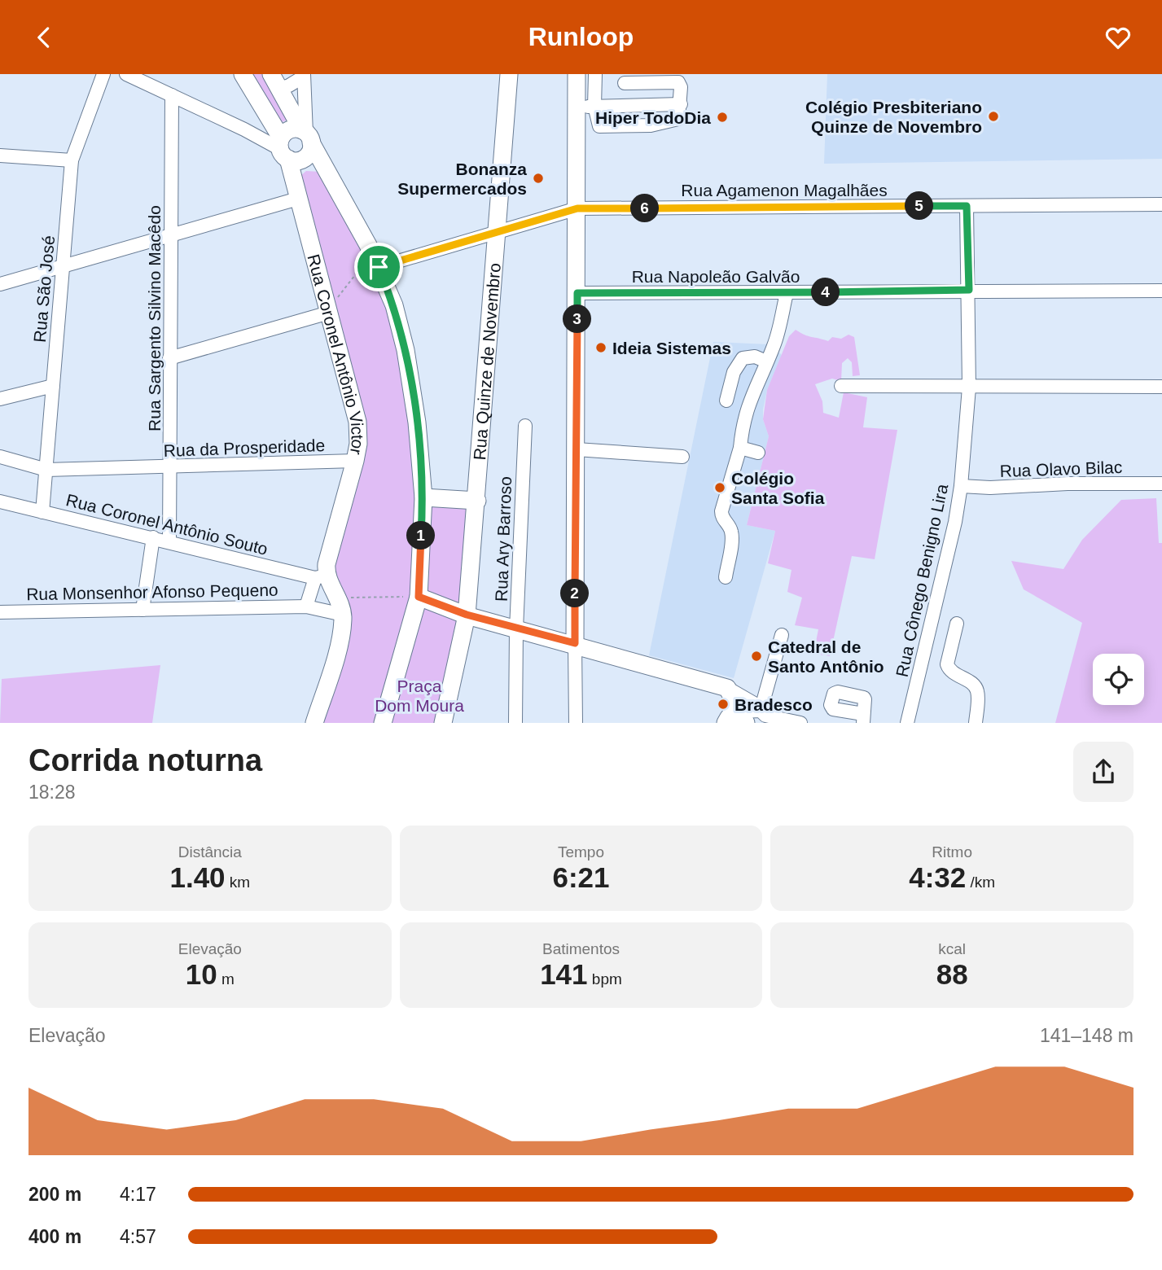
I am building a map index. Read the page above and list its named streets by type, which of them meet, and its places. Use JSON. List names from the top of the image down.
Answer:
{
  "streets": {
    "main road": ["Rua Coronel Antônio Victor", "Rua Quinze de Novembro"],
    "street": [
      "Rua Agamenon Magalhães",
      "Rua Napoleão Galvão",
      "Rua São José",
      "Rua Sargento Silvino Macêdo",
      "Rua da Prosperidade",
      "Rua Olavo Bilac",
      "Rua Coronel Antônio Souto",
      "Rua Ary Barroso",
      "Rua Cônego Benigno Lira",
      "Rua Monsenhor Afonso Pequeno"
    ]
  },
  "crossings": [
    ["Rua Agamenon Magalhães", "Rua Quinze de Novembro"],
    ["Rua Agamenon Magalhães", "Rua Cônego Benigno Lira"],
    ["Rua Napoleão Galvão", "Rua Cônego Benigno Lira"],
    ["Rua São José", "Rua da Prosperidade"],
    ["Rua São José", "Rua Coronel Antônio Souto"],
    ["Rua Sargento Silvino Macêdo", "Rua da Prosperidade"],
    ["Rua Sargento Silvino Macêdo", "Rua Coronel Antônio Souto"],
    ["Rua Coronel Antônio Victor", "Rua da Prosperidade"],
    ["Rua Coronel Antônio Victor", "Rua Coronel Antônio Souto"],
    ["Rua Olavo Bilac", "Rua Cônego Benigno Lira"]
  ],
  "parks": ["Praça Dom Moura"],
  "places": [
    "Colégio Presbiteriano Quinze de Novembro",
    "Hiper TodoDia",
    "Bonanza Supermercados",
    "Ideia Sistemas",
    "Colégio Santa Sofia",
    "Catedral de Santo Antônio",
    "Bradesco"
  ],
  "page": {
    "header": "Runloop",
    "pins": [
      "5",
      "6",
      "4",
      "3",
      "1",
      "2"
    ],
    "heading": ["Corrida noturna", "18:28"],
    "stats": [
      ["Distância", "1.40 km"],
      ["Tempo", "6:21"],
      ["Ritmo", "4:32 /km"],
      ["Elevação", "10 m"],
      ["Batimentos", "141 bpm"],
      ["kcal", "88"]
    ],
    "chart": ["Elevação", "141–148 m"],
    "list": [
      {
        "name": "200 m",
        "note": "4:17"
      },
      {
        "name": "400 m",
        "note": "4:57"
      }
    ]
  }
}
